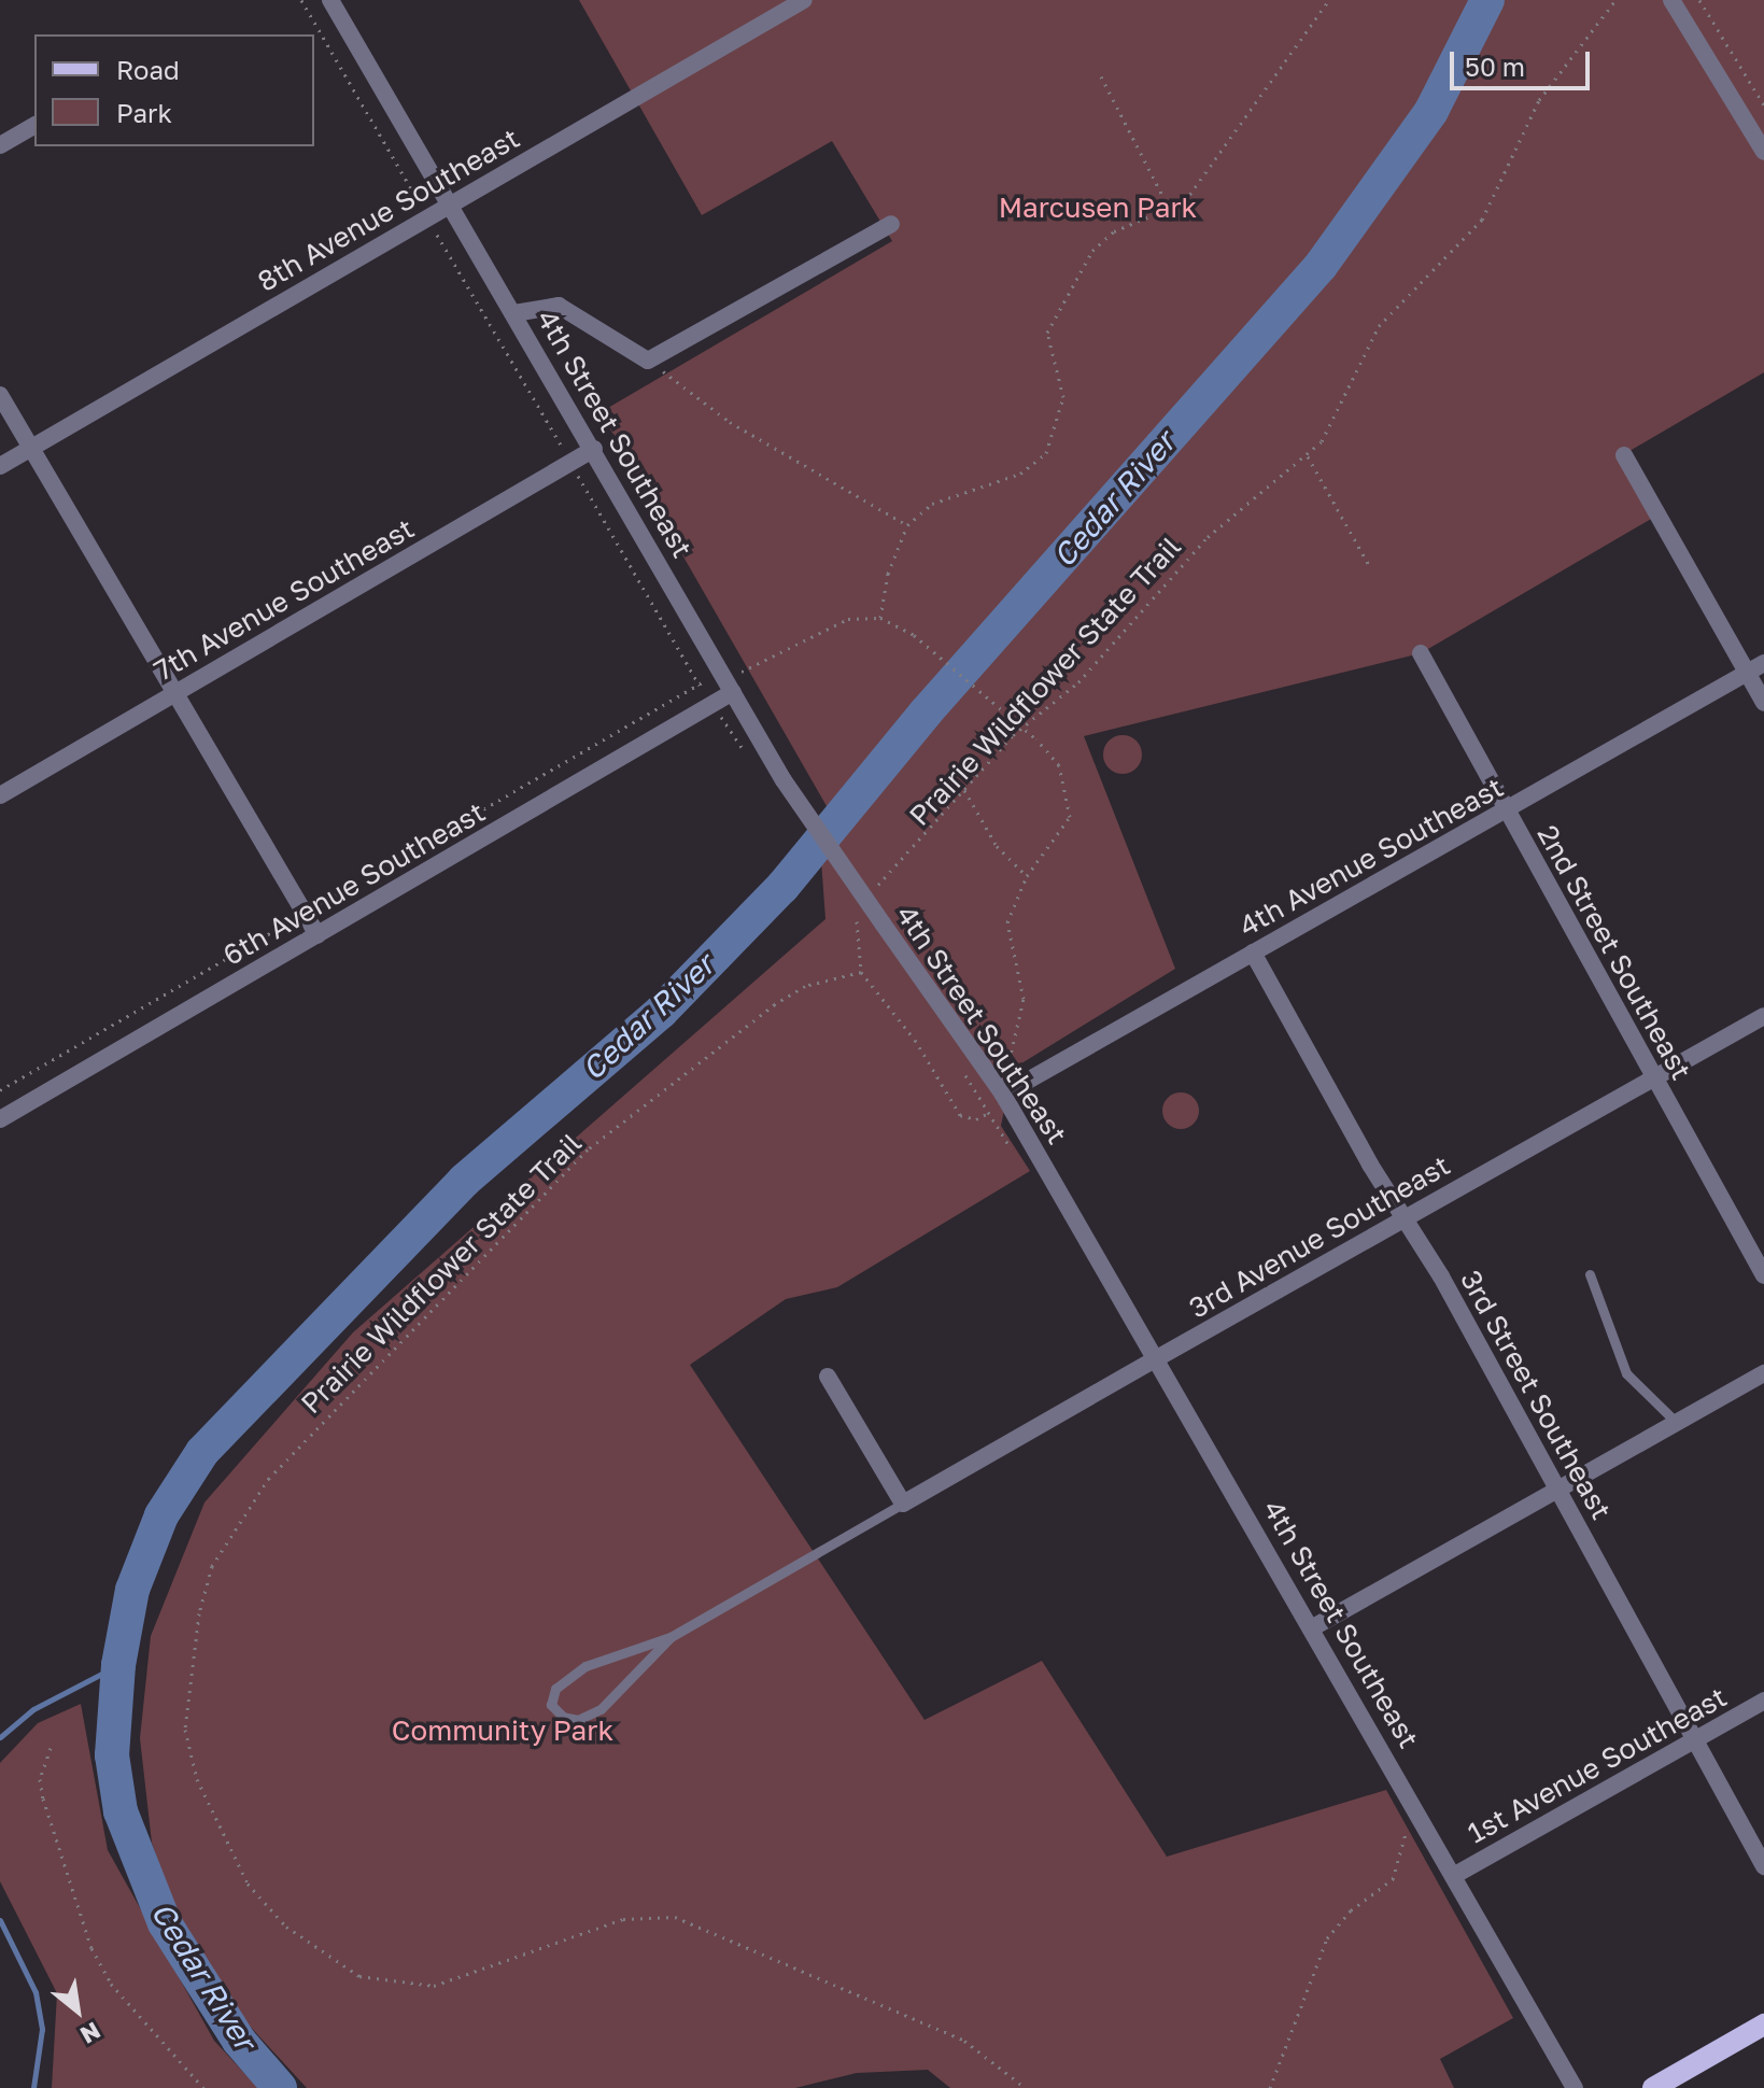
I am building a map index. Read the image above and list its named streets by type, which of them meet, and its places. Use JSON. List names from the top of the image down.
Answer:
{
  "streets": {
    "street": [
      "8th Avenue Southeast",
      "4th Street Southeast",
      "7th Avenue Southeast",
      "4th Avenue Southeast",
      "6th Avenue Southeast",
      "2nd Street Southeast",
      "3rd Avenue Southeast",
      "3rd Street Southeast",
      "1st Avenue Southeast"
    ],
    "path": ["Prairie Wildflower State Trail"]
  },
  "crossings": [
    ["8th Avenue Southeast", "4th Street Southeast"],
    ["4th Street Southeast", "7th Avenue Southeast"],
    ["4th Street Southeast", "4th Avenue Southeast"],
    ["4th Street Southeast", "6th Avenue Southeast"],
    ["4th Street Southeast", "3rd Avenue Southeast"],
    ["4th Street Southeast", "1st Avenue Southeast"],
    ["4th Avenue Southeast", "2nd Street Southeast"],
    ["4th Avenue Southeast", "3rd Street Southeast"],
    ["2nd Street Southeast", "3rd Avenue Southeast"],
    ["3rd Avenue Southeast", "3rd Street Southeast"],
    ["3rd Street Southeast", "1st Avenue Southeast"]
  ],
  "water": ["Cedar River"],
  "parks": ["Marcusen Park", "Community Park"],
  "legend": ["Road", "Park"],
  "scale_bar": "50 m",
  "north": "bottom right"
}
